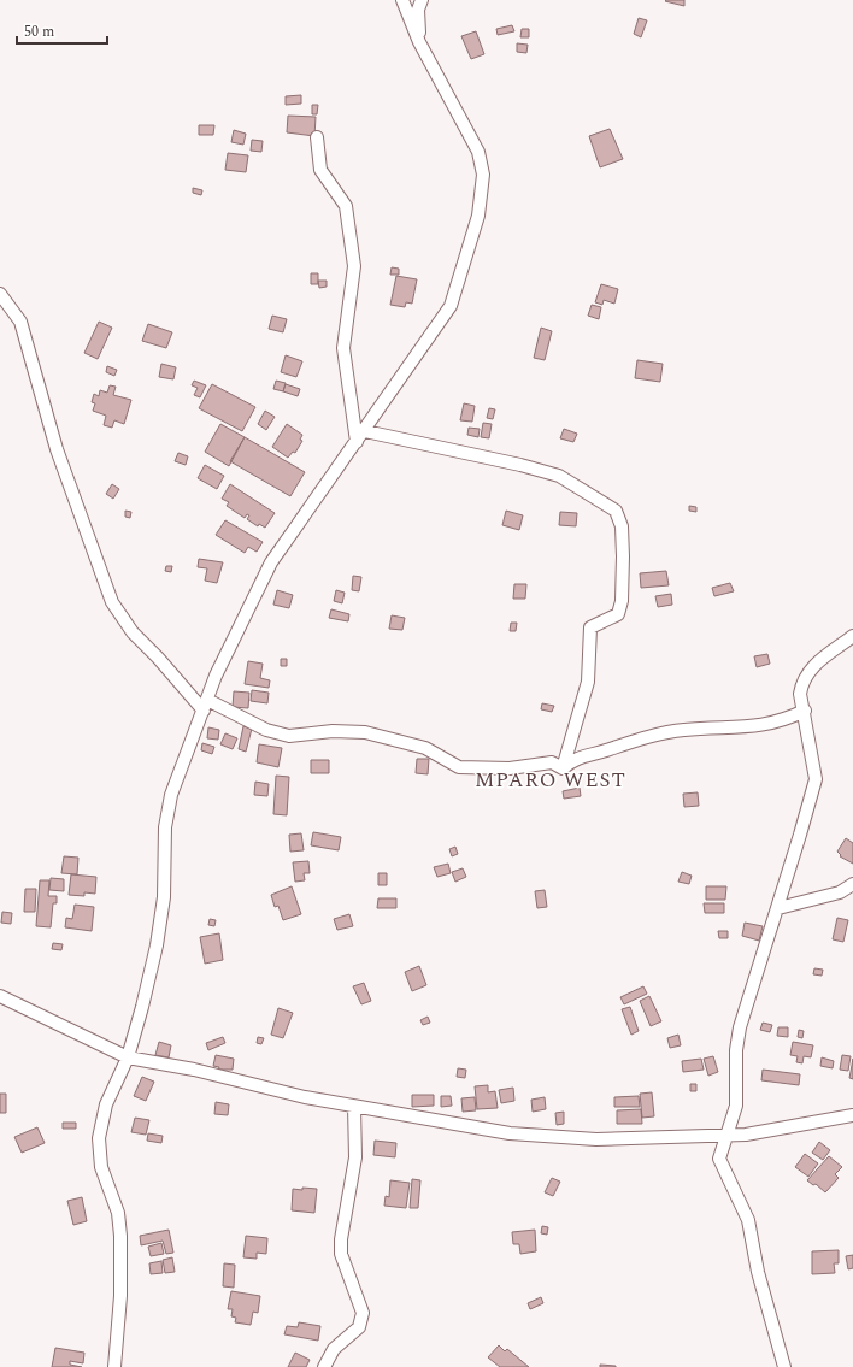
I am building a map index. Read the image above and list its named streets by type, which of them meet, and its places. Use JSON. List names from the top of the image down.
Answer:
{
  "districts": ["MPARO WEST"],
  "scale_bar": "50 m"
}
